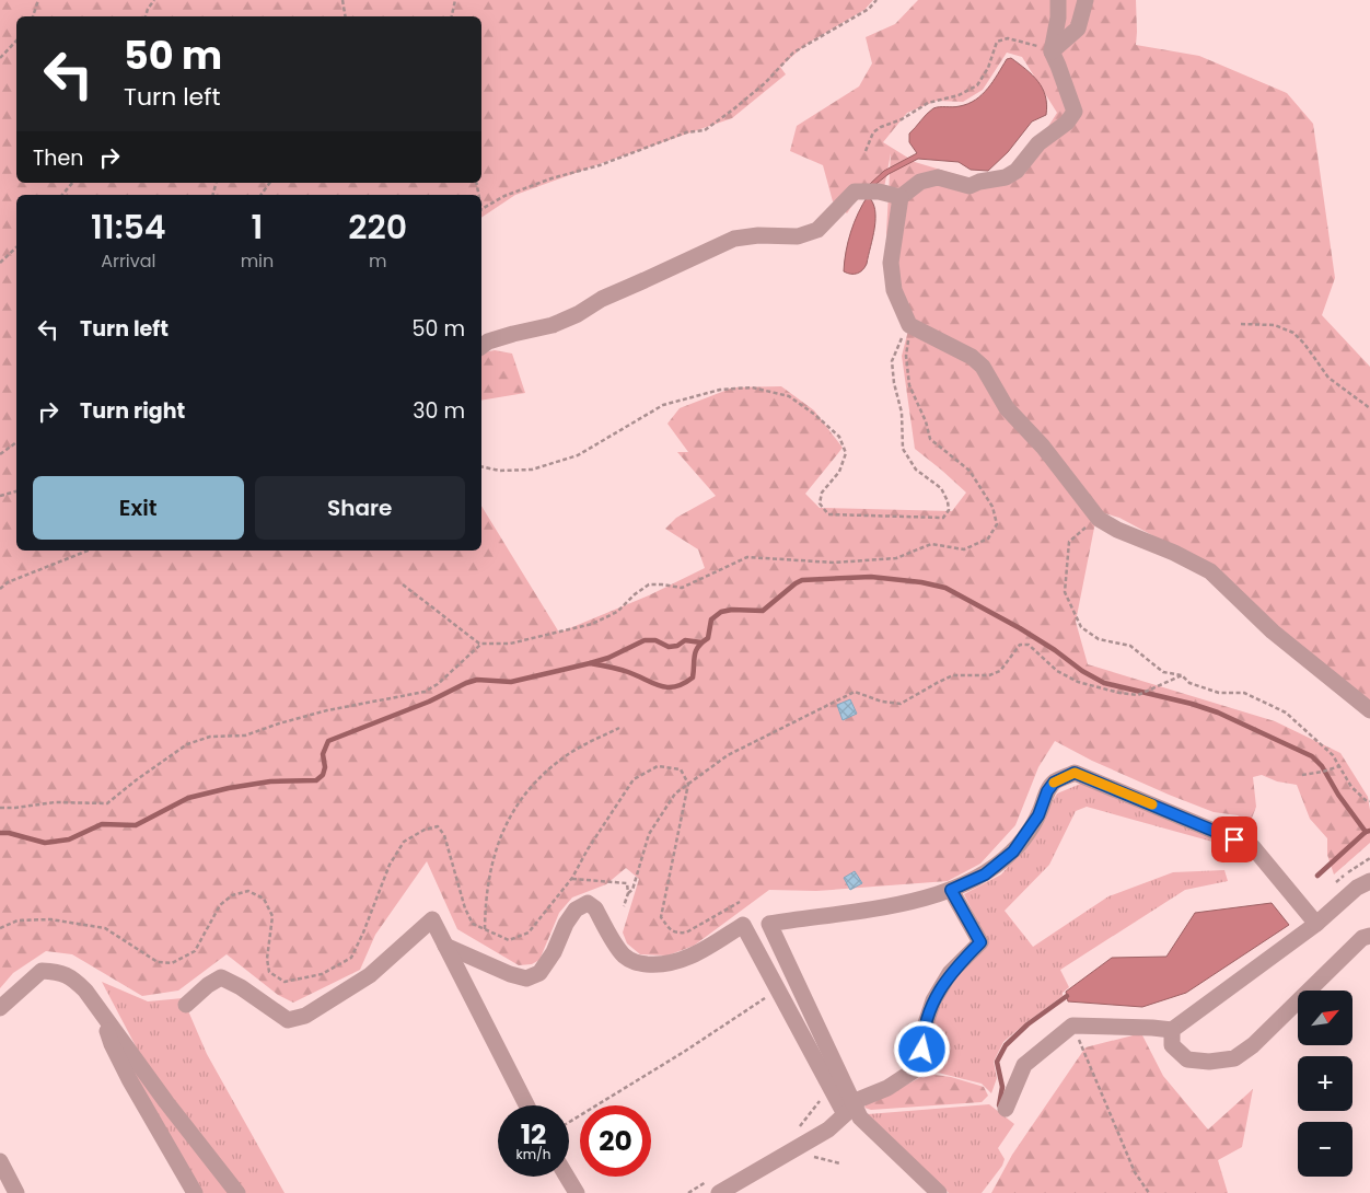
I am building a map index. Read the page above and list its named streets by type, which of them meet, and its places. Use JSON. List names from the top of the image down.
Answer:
{
  "north": "top right",
  "page": {
    "turn": ["50 m", "Turn left"],
    "then": "Then",
    "eta": [
      "11:54",
      "Arrival",
      "1",
      "min",
      "220",
      "m"
    ],
    "list": [
      {
        "name": "Turn left",
        "value": "50 m"
      },
      {
        "name": "Turn right",
        "value": "30 m"
      }
    ],
    "buttons": ["Exit", "Share"],
    "map_buttons": ["+", "−"],
    "speed": "12 km/h",
    "limit": "20"
  }
}
